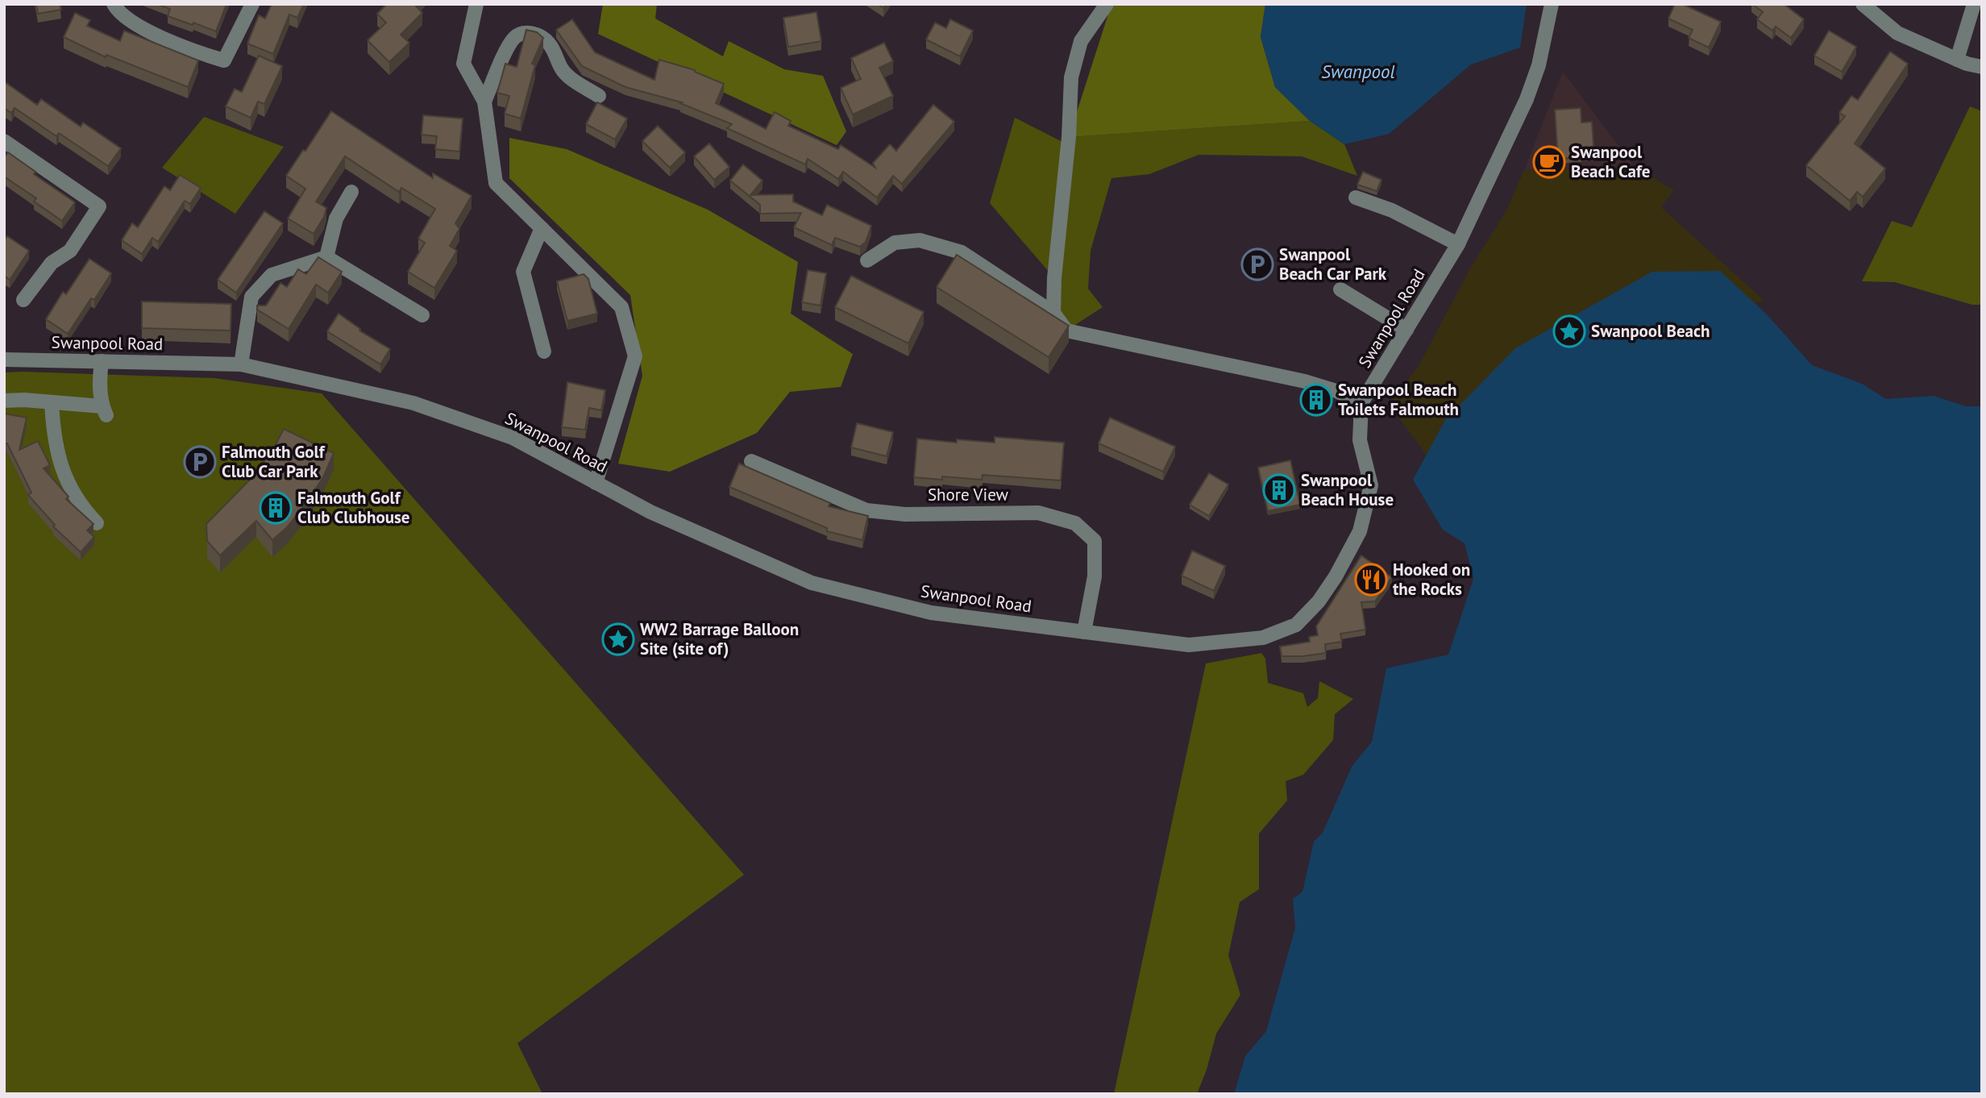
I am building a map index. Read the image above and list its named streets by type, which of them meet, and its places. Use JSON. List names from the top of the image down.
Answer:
{
  "streets": {
    "street": ["Swanpool Road", "Shore View"]
  },
  "crossings": [
    ["Swanpool Road", "Shore View"]
  ],
  "water": ["Swanpool"],
  "places": {
    "cafe": ["Swanpool Beach Cafe"],
    "parking": ["Swanpool Beach Car Park", "Falmouth Golf Club Car Park"],
    "place": ["Swanpool Beach", "WW2 Barrage Balloon Site (site of)"],
    "building": ["Swanpool Beach Toilets Falmouth", "Swanpool Beach House", "Falmouth Golf Club Clubhouse"],
    "restaurant": ["Hooked on the Rocks"]
  }
}
